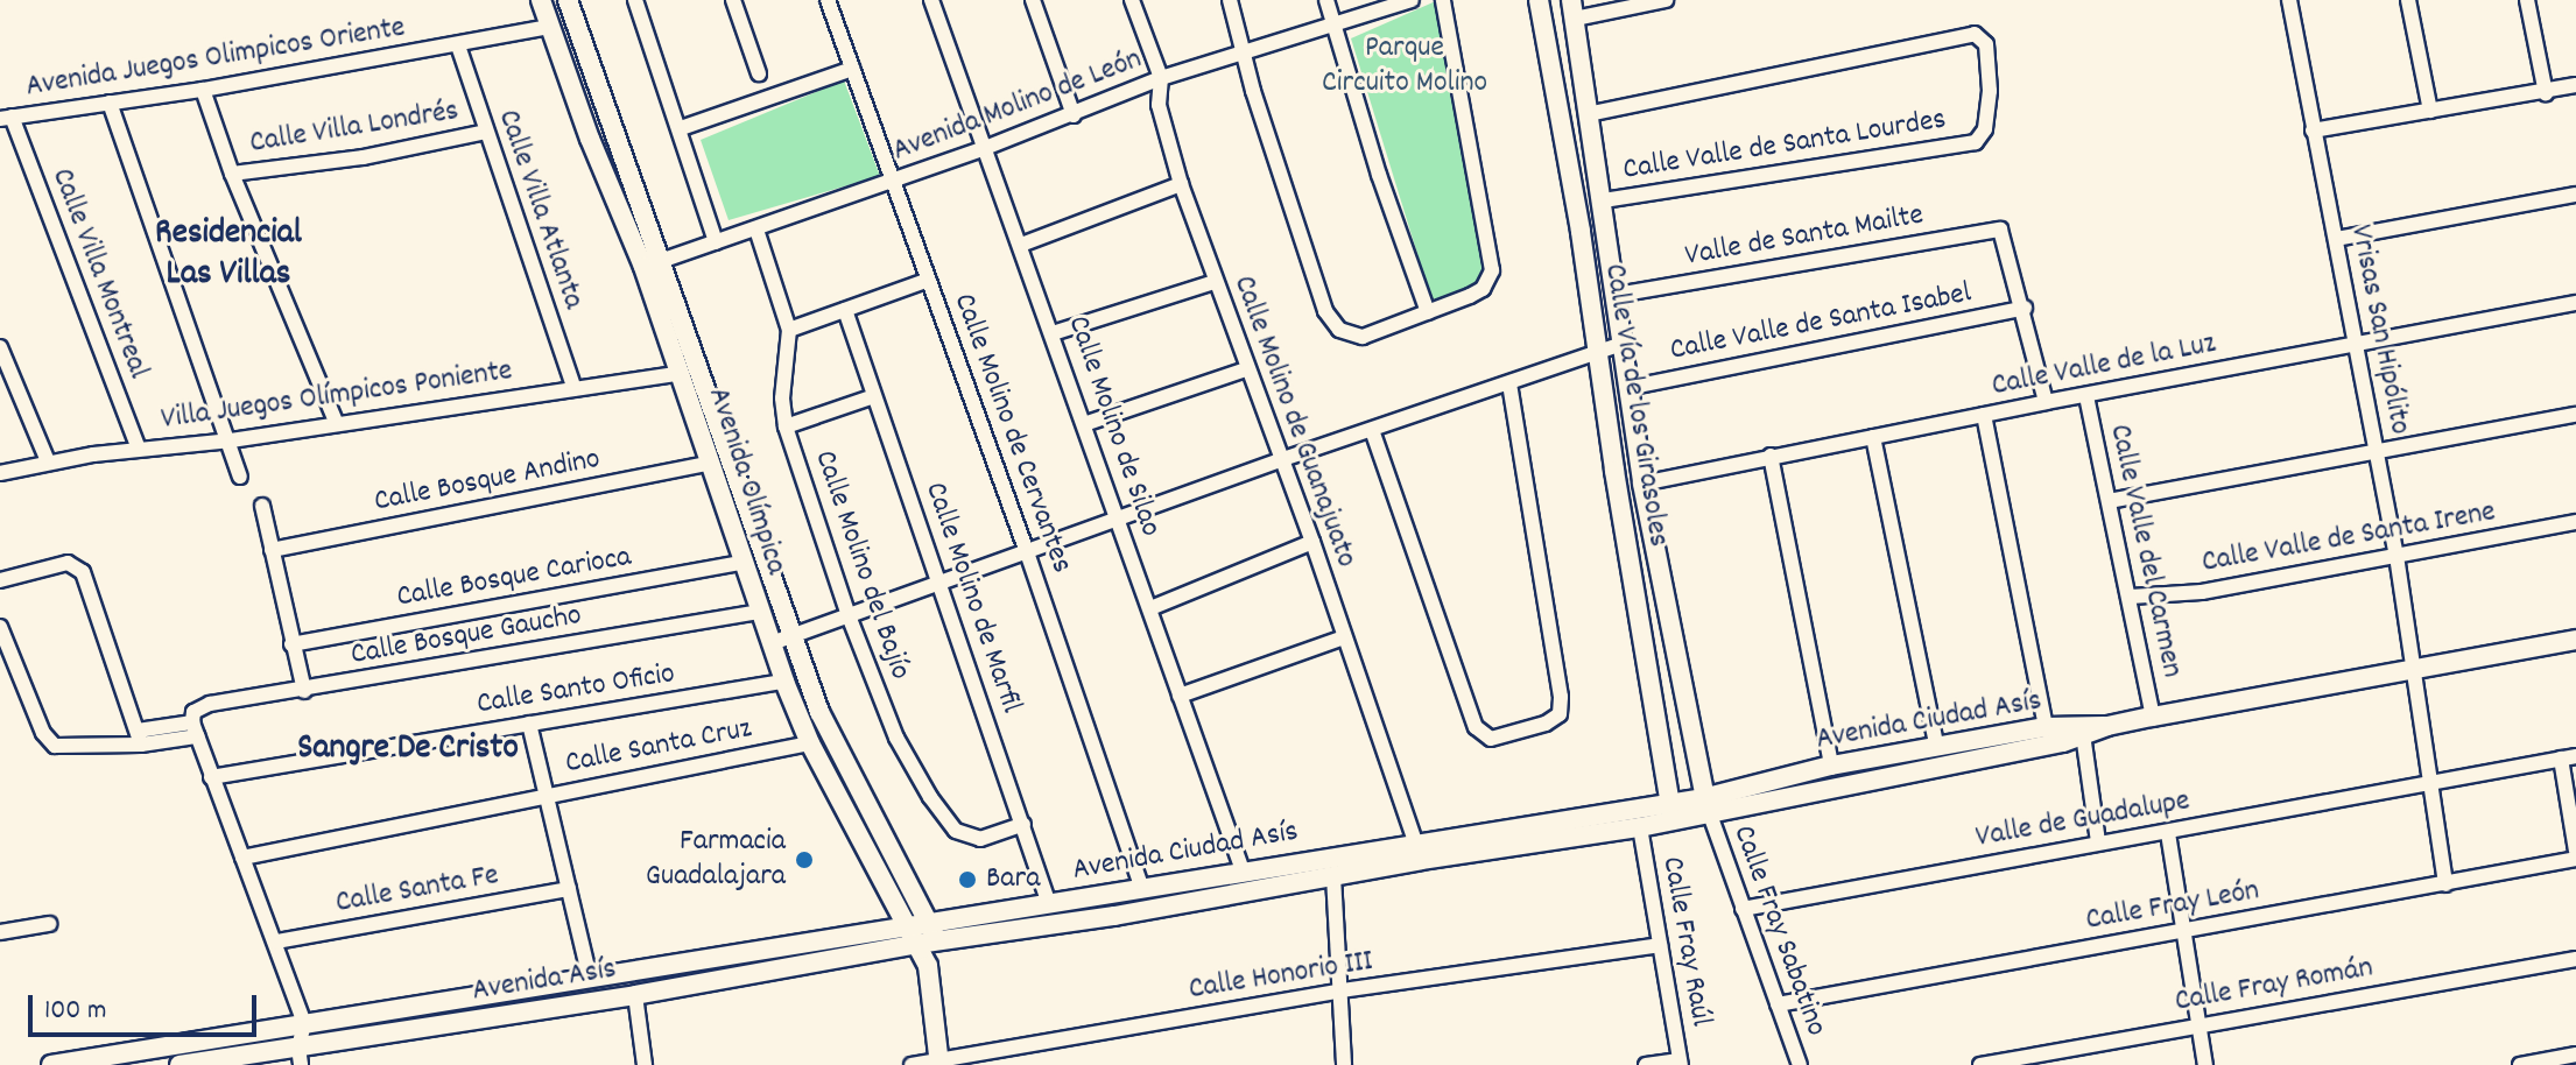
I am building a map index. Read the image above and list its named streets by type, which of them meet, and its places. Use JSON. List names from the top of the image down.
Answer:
{
  "streets": {
    "street": [
      "Avenida Juegos Olimpicos Oriente",
      "Avenida Molino de León",
      "Calle Villa Londrés",
      "Calle Valle de Santa Lourdes",
      "Calle Villa Atlanta",
      "Valle de Santa Mailte",
      "Calle Villa Montreal",
      "Calle Valle de Santa Isabel",
      "Vrisas San Hipólito",
      "Calle Valle de la Luz",
      "Villa Juegos Olímpicos Poniente",
      "Calle Vía de los Girasoles",
      "Calle Molino de Guanajuato",
      "Calle Molino de Silao",
      "Calle Molino de Cervantes",
      "Calle Bosque Andino",
      "Avenida Olímpica",
      "Calle Valle de Santa Irene",
      "Calle Valle del Carmen",
      "Calle Molino del Bajío",
      "Calle Bosque Carioca",
      "Calle Molino de Marfil",
      "Calle Bosque Gaucho",
      "Calle Santo Oficio",
      "Avenida Ciudad Asís",
      "Calle Santa Cruz",
      "Valle de Guadalupe",
      "Calle Santa Fe",
      "Calle Fray León",
      "Calle Fray Sabatino",
      "Calle Fray Raúl",
      "Calle Honorio III",
      "Avenida Asís",
      "Calle Fray Román"
    ]
  },
  "crossings": [
    ["Avenida Juegos Olimpicos Oriente", "Calle Villa Atlanta"],
    ["Avenida Juegos Olimpicos Oriente", "Calle Villa Montreal"],
    ["Avenida Juegos Olimpicos Oriente", "Avenida Olímpica"],
    ["Avenida Molino de León", "Calle Molino de Guanajuato"],
    ["Avenida Molino de León", "Calle Molino de Silao"],
    ["Avenida Molino de León", "Calle Molino de Cervantes"],
    ["Avenida Molino de León", "Avenida Olímpica"],
    ["Avenida Molino de León", "Calle Molino del Bajío"],
    ["Calle Villa Londrés", "Calle Villa Atlanta"],
    ["Calle Valle de Santa Lourdes", "Calle Vía de los Girasoles"],
    ["Calle Villa Atlanta", "Villa Juegos Olímpicos Poniente"],
    ["Valle de Santa Mailte", "Calle Valle de Santa Isabel"],
    ["Valle de Santa Mailte", "Calle Vía de los Girasoles"],
    ["Calle Villa Montreal", "Villa Juegos Olímpicos Poniente"],
    ["Calle Valle de Santa Isabel", "Calle Vía de los Girasoles"],
    ["Vrisas San Hipólito", "Calle Valle de la Luz"],
    ["Vrisas San Hipólito", "Calle Valle de Santa Irene"],
    ["Vrisas San Hipólito", "Avenida Ciudad Asís"],
    ["Vrisas San Hipólito", "Valle de Guadalupe"],
    ["Vrisas San Hipólito", "Calle Fray León"],
    ["Calle Valle de la Luz", "Calle Vía de los Girasoles"],
    ["Calle Valle de la Luz", "Calle Valle del Carmen"],
    ["Villa Juegos Olímpicos Poniente", "Avenida Olímpica"],
    ["Calle Vía de los Girasoles", "Avenida Ciudad Asís"],
    ["Calle Vía de los Girasoles", "Calle Fray Sabatino"],
    ["Calle Molino de Guanajuato", "Avenida Ciudad Asís"],
    ["Calle Molino de Silao", "Avenida Ciudad Asís"],
    ["Calle Molino de Cervantes", "Avenida Ciudad Asís"],
    ["Calle Bosque Andino", "Avenida Olímpica"],
    ["Avenida Olímpica", "Calle Bosque Carioca"],
    ["Avenida Olímpica", "Calle Bosque Gaucho"],
    ["Avenida Olímpica", "Calle Santo Oficio"],
    ["Avenida Olímpica", "Avenida Ciudad Asís"],
    ["Avenida Olímpica", "Calle Santa Cruz"],
    ["Avenida Olímpica", "Avenida Asís"],
    ["Calle Valle de Santa Irene", "Calle Valle del Carmen"],
    ["Calle Valle del Carmen", "Avenida Ciudad Asís"],
    ["Calle Molino del Bajío", "Calle Molino de Marfil"],
    ["Calle Molino de Marfil", "Avenida Ciudad Asís"],
    ["Avenida Ciudad Asís", "Calle Fray Sabatino"],
    ["Avenida Ciudad Asís", "Calle Fray Raúl"],
    ["Avenida Ciudad Asís", "Avenida Asís"],
    ["Valle de Guadalupe", "Calle Fray Sabatino"],
    ["Calle Fray León", "Calle Fray Sabatino"],
    ["Calle Fray Raúl", "Calle Honorio III"]
  ],
  "districts": ["Residencial Las Villas", "Sangre De Cristo"],
  "parks": ["Parque Circuito Molino"],
  "places": ["Farmacia Guadalajara", "Bara"],
  "scale_bar": "100 m"
}
